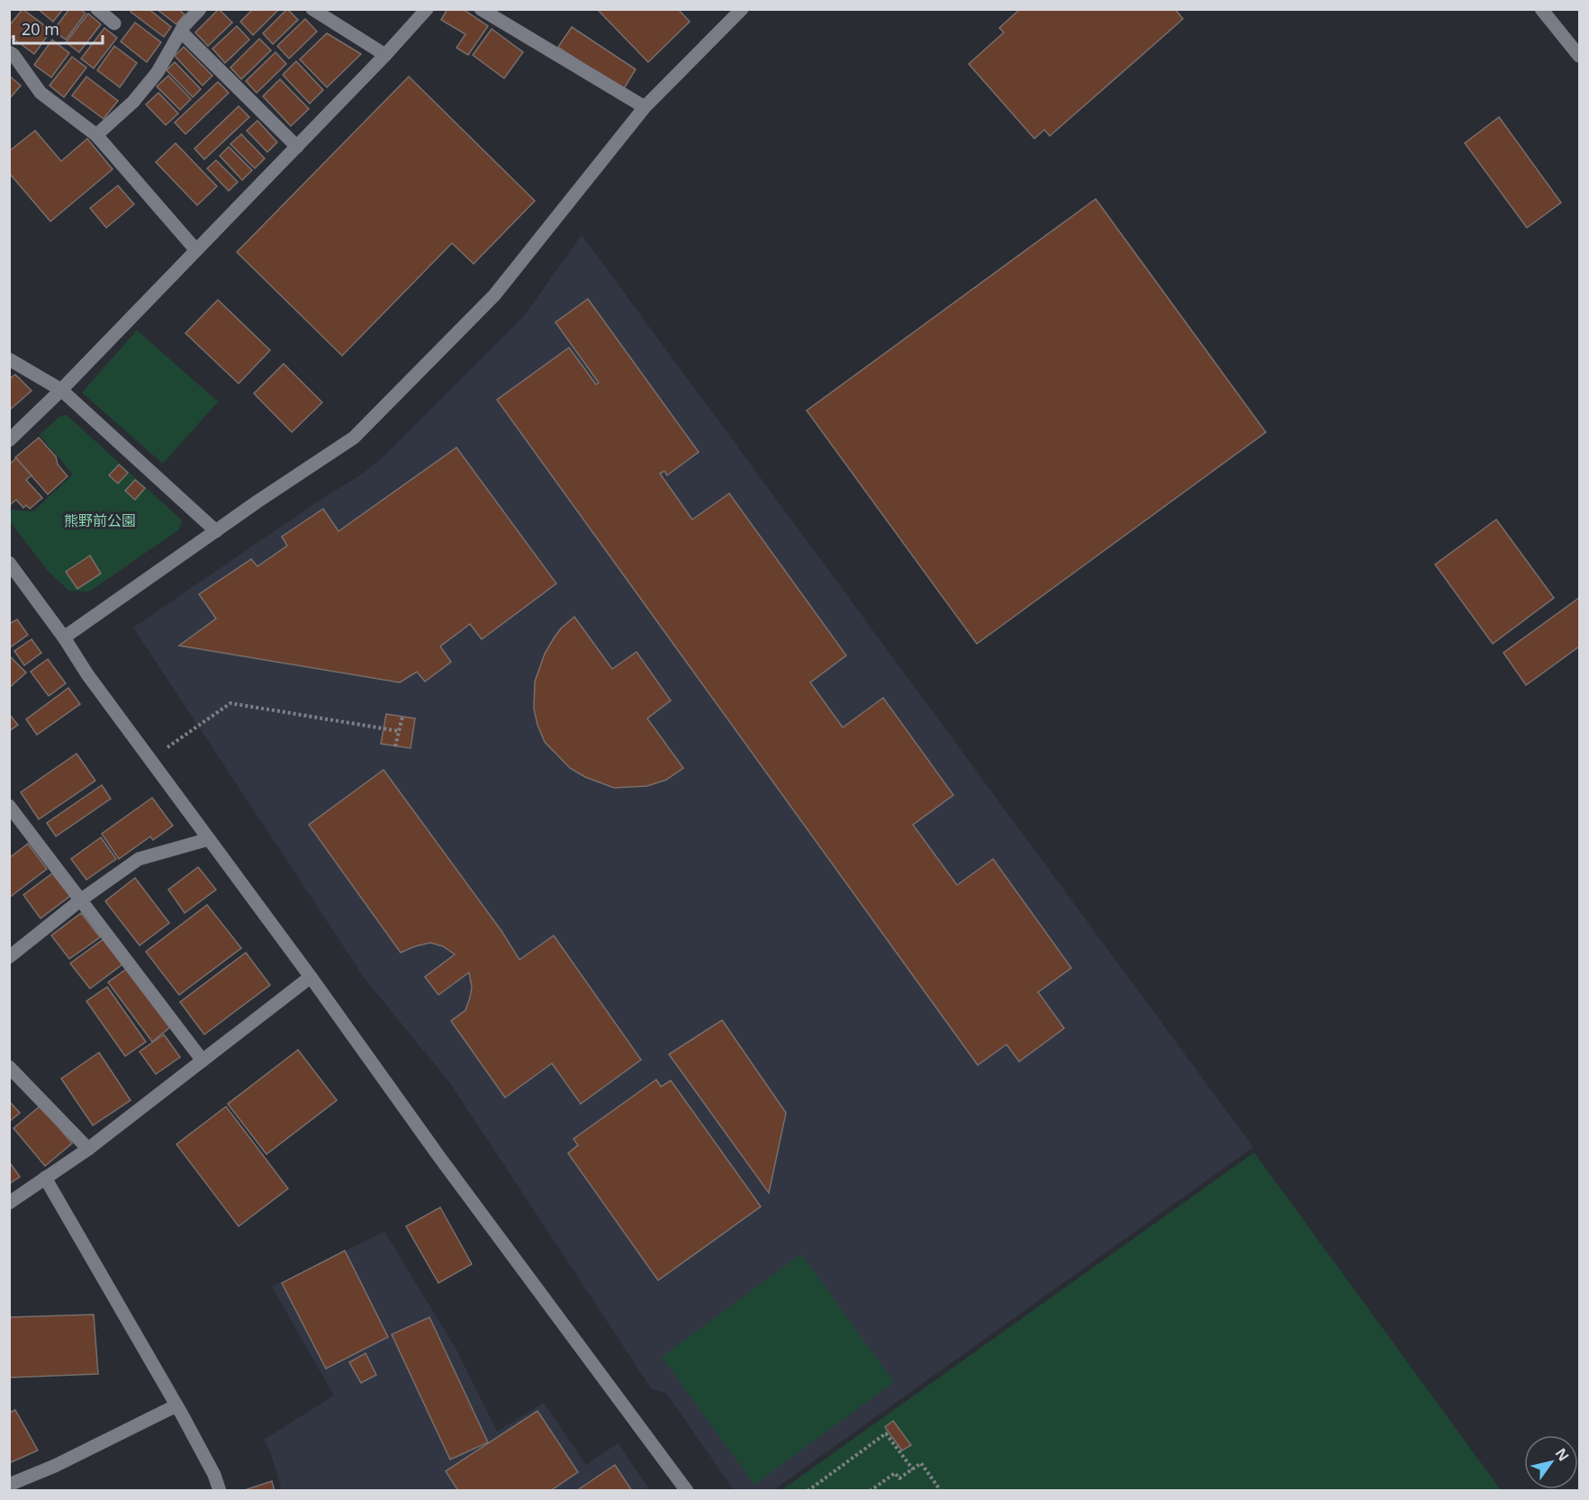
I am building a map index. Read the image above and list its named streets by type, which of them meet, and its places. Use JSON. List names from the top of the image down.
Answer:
{
  "parks": ["熊野前公園"],
  "scale_bar": "20 m",
  "north": "top right"
}
